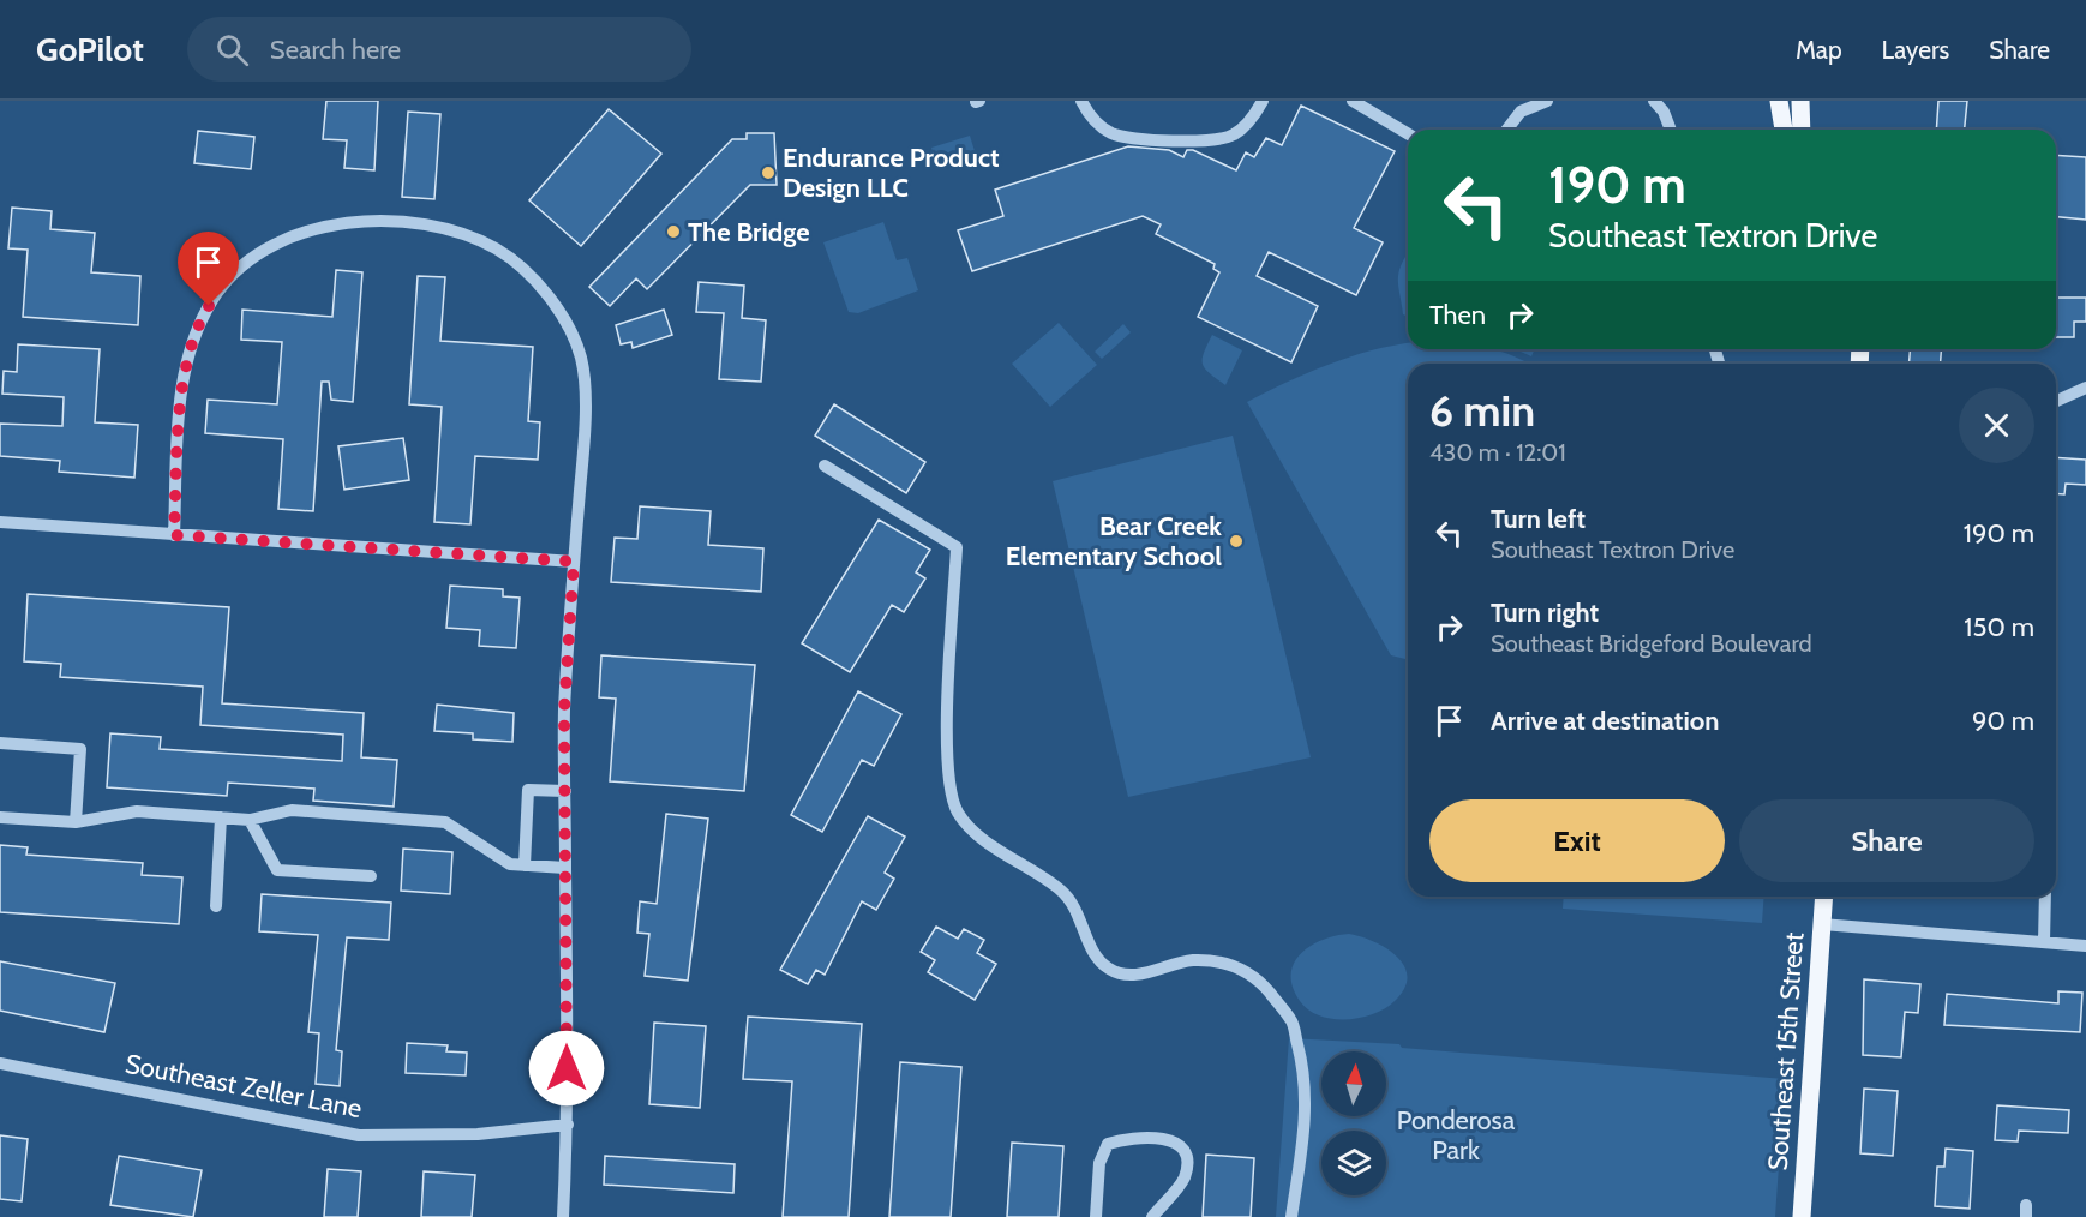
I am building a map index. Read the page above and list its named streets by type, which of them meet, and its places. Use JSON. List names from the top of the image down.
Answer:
{
  "streets": {
    "main road": ["Southeast 15th Street"],
    "street": ["Southeast Zeller Lane"]
  },
  "parks": ["Ponderosa Park"],
  "places": ["Endurance Product Design LLC", "The Bridge", "Bear Creek Elementary School"],
  "north": "top",
  "page": {
    "header": "GoPilot",
    "search": "Search here",
    "nav": ["Map", "Layers", "Share"],
    "turn": ["190 m", "Southeast Textron Drive"],
    "then": "Then",
    "heading": ["6 min", "430 m · 12:01"],
    "list": [
      {
        "name": "Turn left",
        "note": "Southeast Textron Drive",
        "value": "190 m"
      },
      {
        "name": "Turn right",
        "note": "Southeast Bridgeford Boulevard",
        "value": "150 m"
      },
      {
        "name": "Arrive at destination",
        "value": "90 m"
      }
    ],
    "buttons": ["Exit", "Share"]
  }
}
